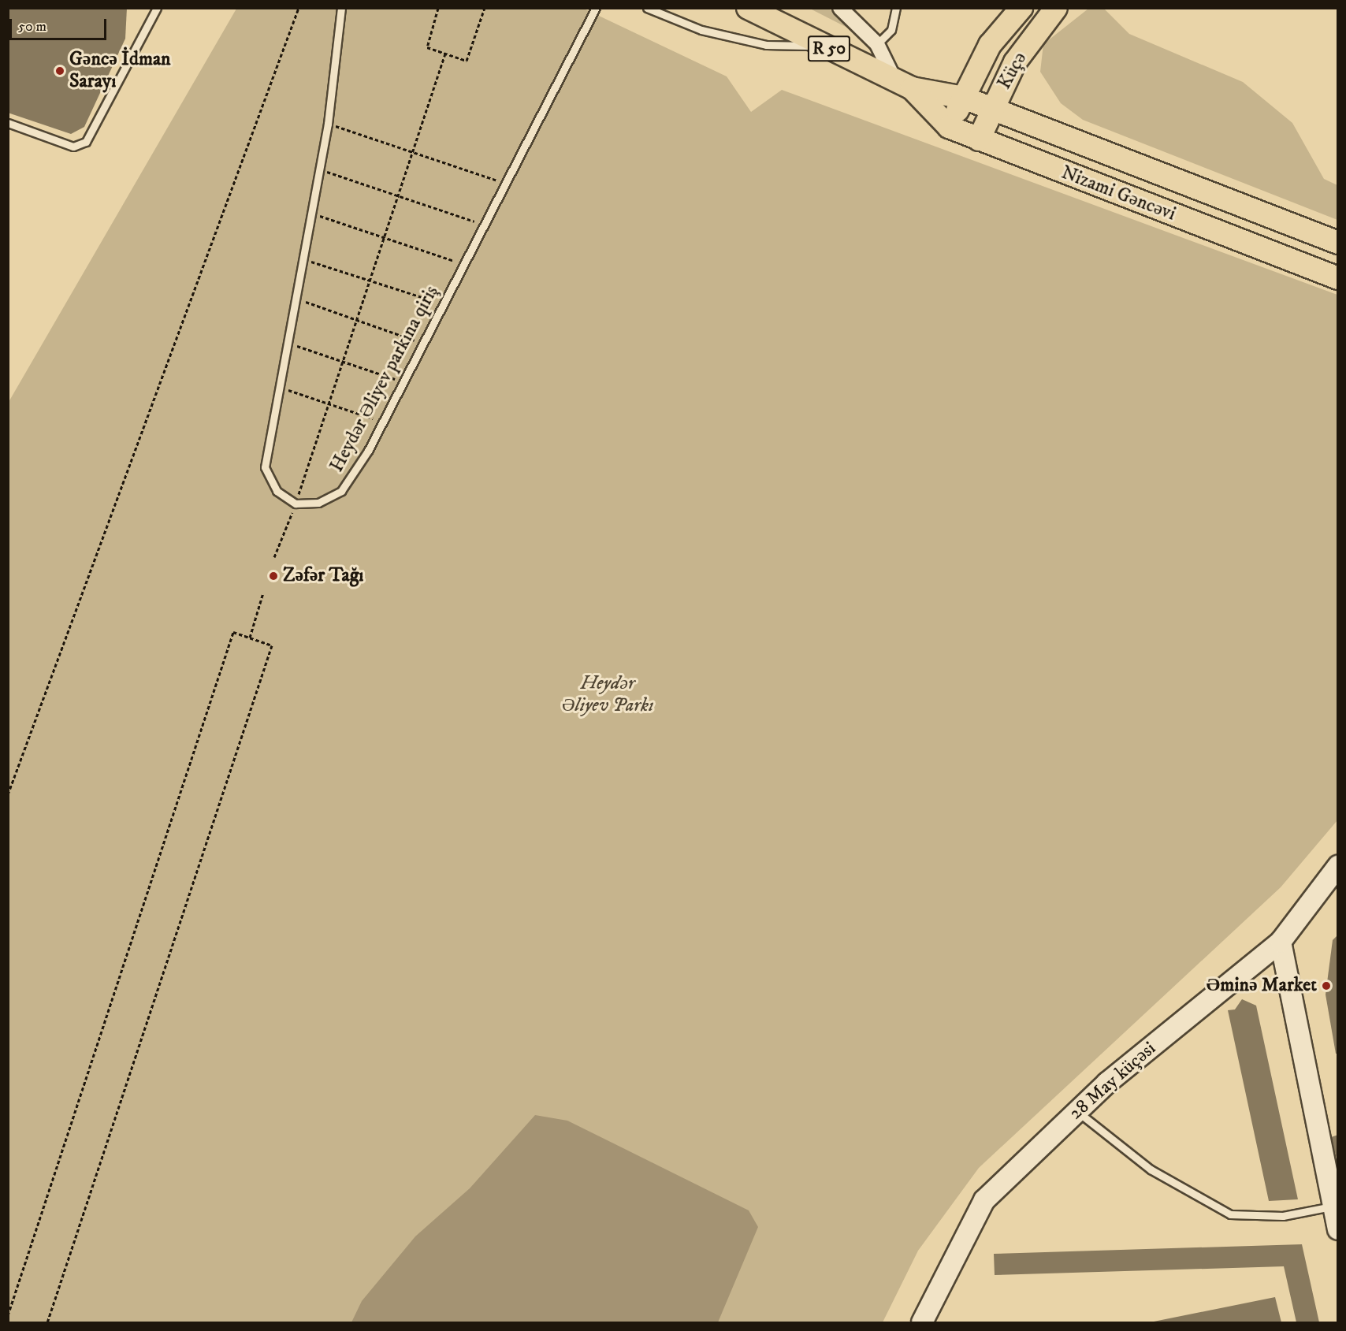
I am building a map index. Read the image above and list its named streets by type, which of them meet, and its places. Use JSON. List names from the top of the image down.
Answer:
{
  "streets": {
    "main road": [
      "R 50",
      "Küçə",
      "Nizami Gəncəvi",
      "28 May küçəsi"
    ],
    "lane": ["Heydər Əliyev parkına qiriş"]
  },
  "crossings": [
    ["Küçə", "Nizami Gəncəvi"]
  ],
  "parks": ["Heydər Əliyev Parkı"],
  "places": ["Gəncə İdman Sarayı", "Zəfər Tağı", "Əminə Market"],
  "scale_bar": "50 m"
}
